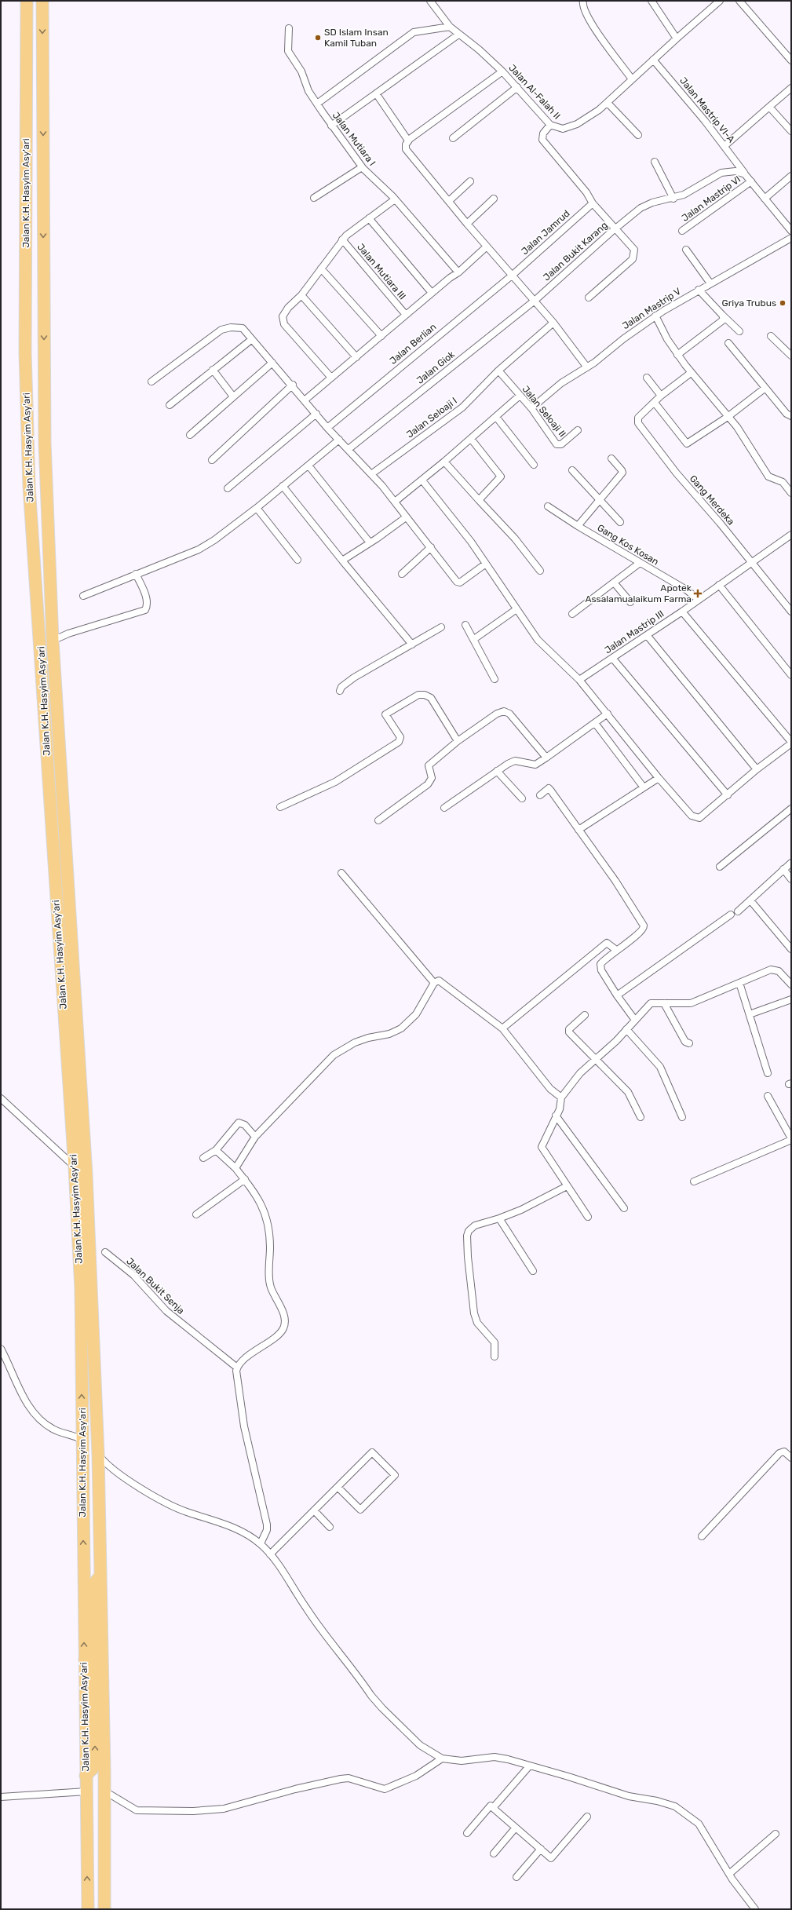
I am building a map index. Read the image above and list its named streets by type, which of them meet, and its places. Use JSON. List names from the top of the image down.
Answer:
{
  "streets": {
    "highway": ["Jalan K.H. Hasyim Asy'ari"],
    "street": [
      "Jalan Al-Falah II",
      "Jalan Mastrip VI-A",
      "Jalan Mutiara I",
      "Jalan Mastrip VI",
      "Jalan Jamrud",
      "Jalan Bukit Karang",
      "Jalan Mutiara III",
      "Jalan Mastrip V",
      "Jalan Berlian",
      "Jalan Giok",
      "Jalan Seloaji II",
      "Jalan Seloaji I",
      "Gang Merdeka",
      "Gang Kos Kosan",
      "Jalan Mastrip III",
      "Jalan Bukit Senja"
    ]
  },
  "crossings": [
    ["Jalan Al-Falah II", "Jalan Mastrip VI-A"],
    ["Jalan Mastrip VI-A", "Jalan Mastrip VI"],
    ["Jalan Mastrip VI-A", "Jalan Bukit Karang"],
    ["Jalan Jamrud", "Jalan Berlian"],
    ["Jalan Bukit Karang", "Jalan Giok"],
    ["Jalan Mastrip V", "Jalan Seloaji II"],
    ["Jalan Seloaji II", "Jalan Seloaji I"],
    ["Gang Merdeka", "Jalan Mastrip III"],
    ["Gang Kos Kosan", "Jalan Mastrip III"]
  ],
  "places": {
    "other": ["SD Islam Insan Kamil Tuban", "Griya Trubus"],
    "health": ["Apotek Assalamualaikum Farma"]
  }
}
